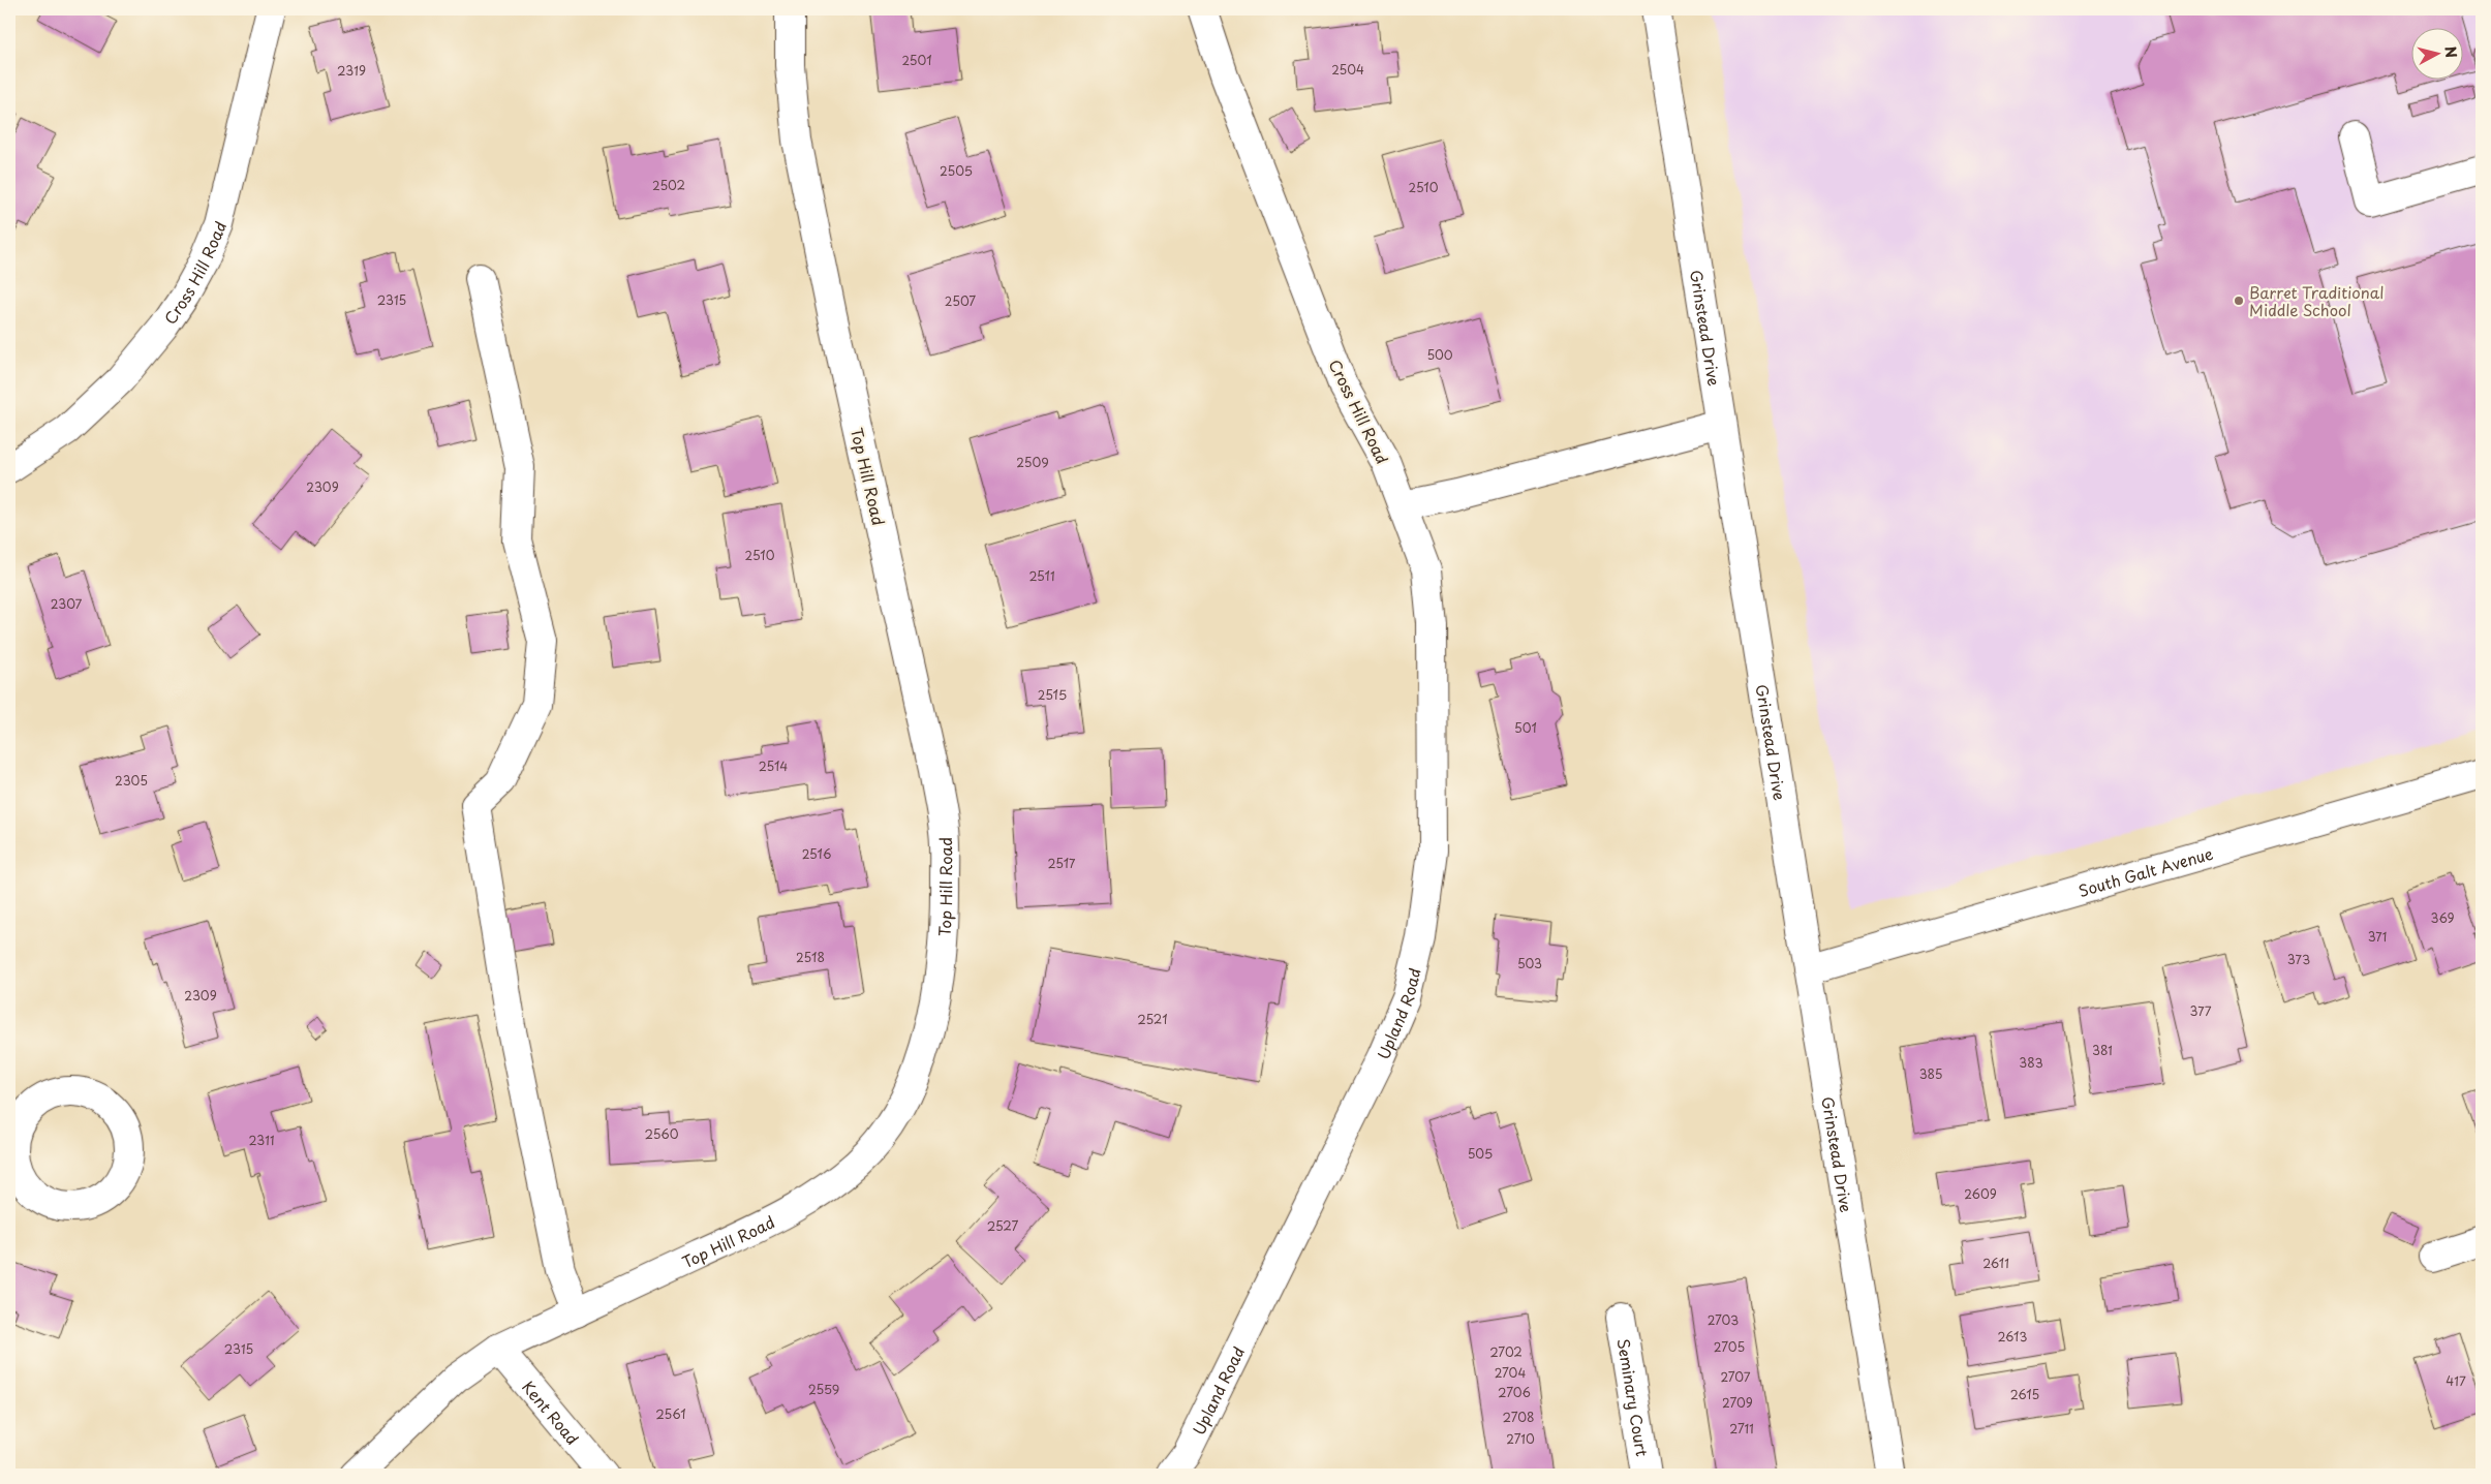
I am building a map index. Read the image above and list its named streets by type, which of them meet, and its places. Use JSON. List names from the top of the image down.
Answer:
{
  "streets": {
    "street": [
      "Cross Hill Road",
      "Grinstead Drive",
      "Top Hill Road",
      "South Galt Avenue",
      "Upland Road",
      "Seminary Court",
      "Kent Road"
    ]
  },
  "crossings": [
    ["Cross Hill Road", "Upland Road"],
    ["Grinstead Drive", "South Galt Avenue"],
    ["Top Hill Road", "Kent Road"]
  ],
  "places": ["Barret Traditional Middle School"],
  "house_numbers": [
    "2501",
    "2504",
    "2319",
    "2505",
    "2502",
    "2510",
    "2315",
    "2507",
    "500",
    "2509",
    "2309",
    "2510",
    "2511",
    "2307",
    "2515",
    "501",
    "2514",
    "2305",
    "2516",
    "2517",
    "369",
    "371",
    "2518",
    "373",
    "503",
    "2309",
    "377",
    "2521",
    "381",
    "383",
    "385",
    "2560",
    "2311",
    "505",
    "2609",
    "2527",
    "2611",
    "2703",
    "2613",
    "2705",
    "2315",
    "2702",
    "2704",
    "2707",
    "417",
    "2559",
    "2706",
    "2615",
    "2709",
    "2561",
    "2708",
    "2711",
    "2710"
  ],
  "north": "right"
}
